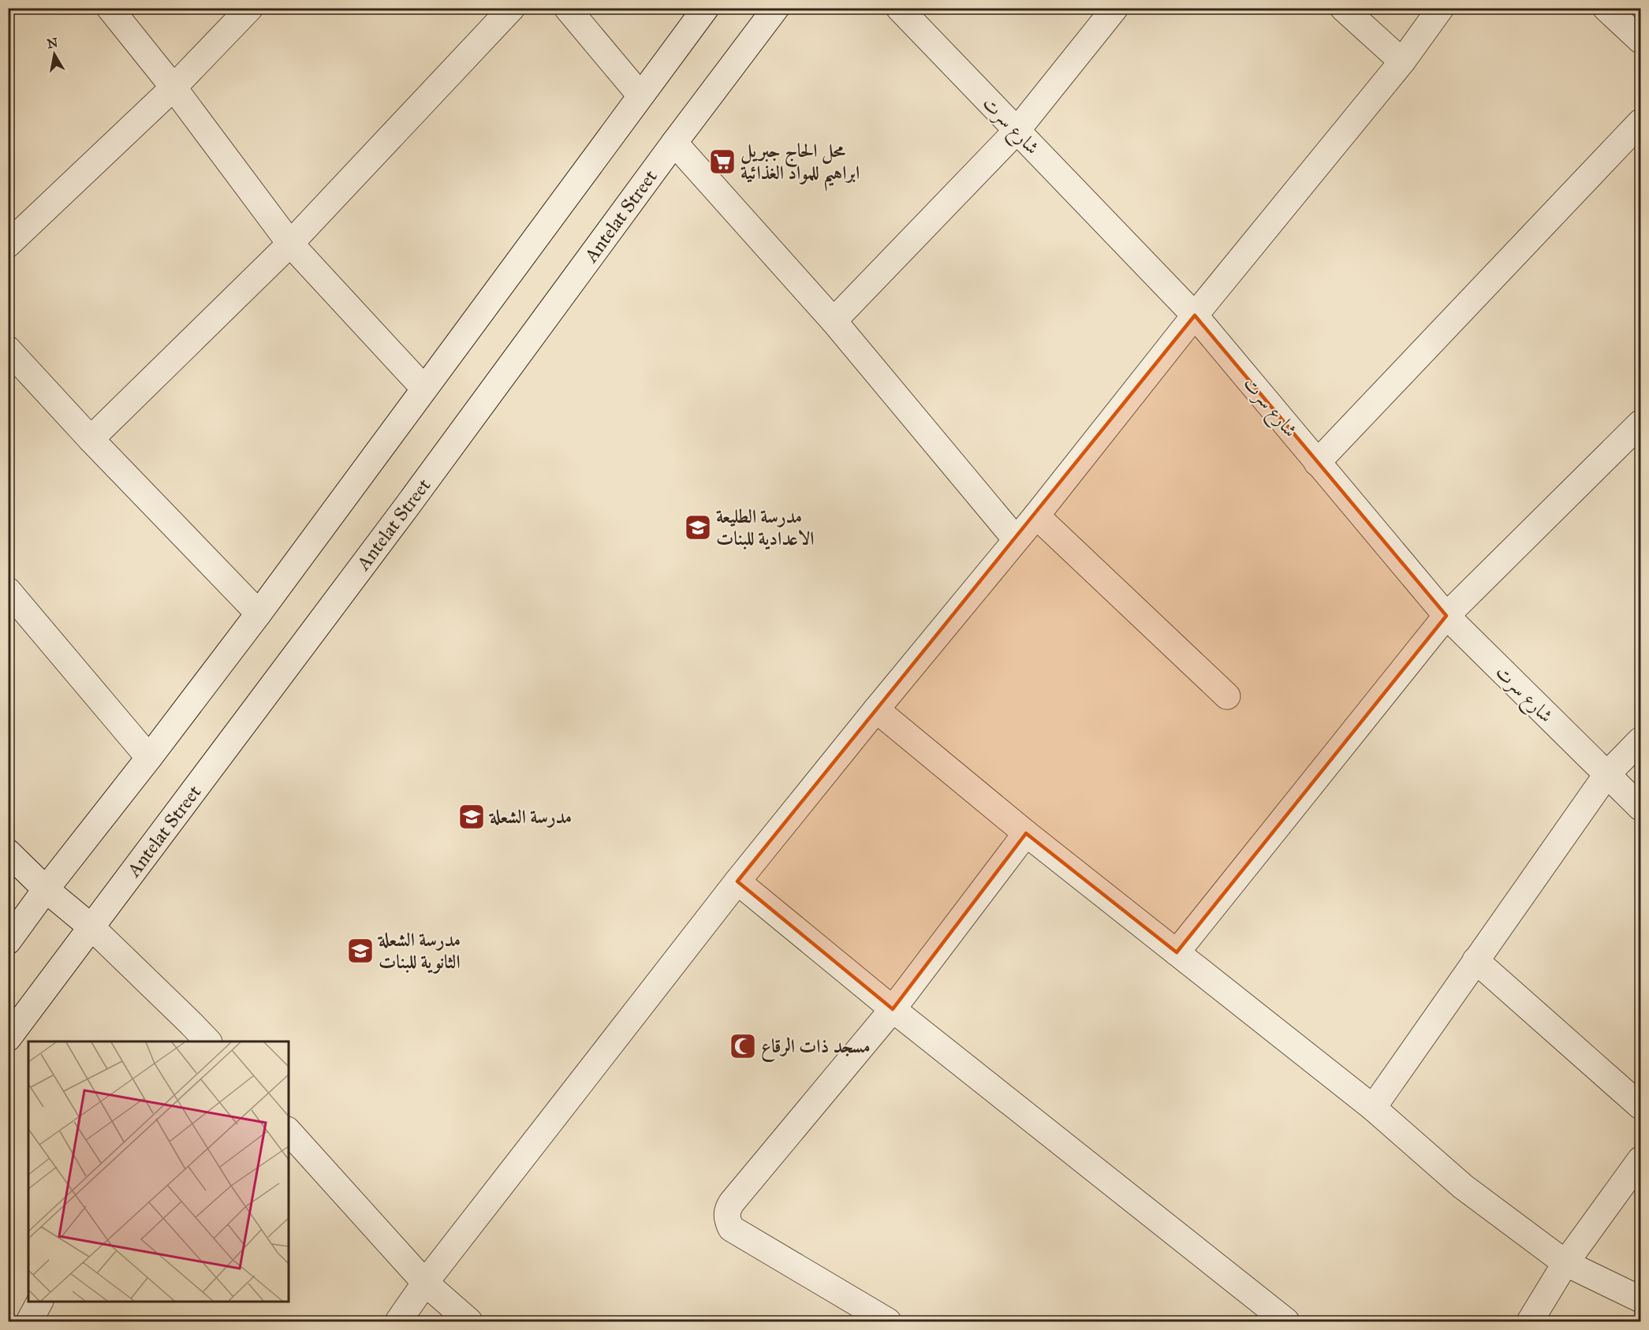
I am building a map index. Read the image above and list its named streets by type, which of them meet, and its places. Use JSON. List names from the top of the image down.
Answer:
{
  "streets": {
    "street": ["شارع سرت", "Antelat Street"]
  },
  "places": {
    "supermarket": ["محل الحاج جبريل ابراهيم للمواد الغذائية"],
    "school or university": ["مدرسة الطليعة الاعدادية للبنات", "مدرسة الشعلة", "مدرسة الشعلة الثانوية للبنات"],
    "mosque": ["مسجد ذات الرقاع"]
  },
  "north": "top"
}
